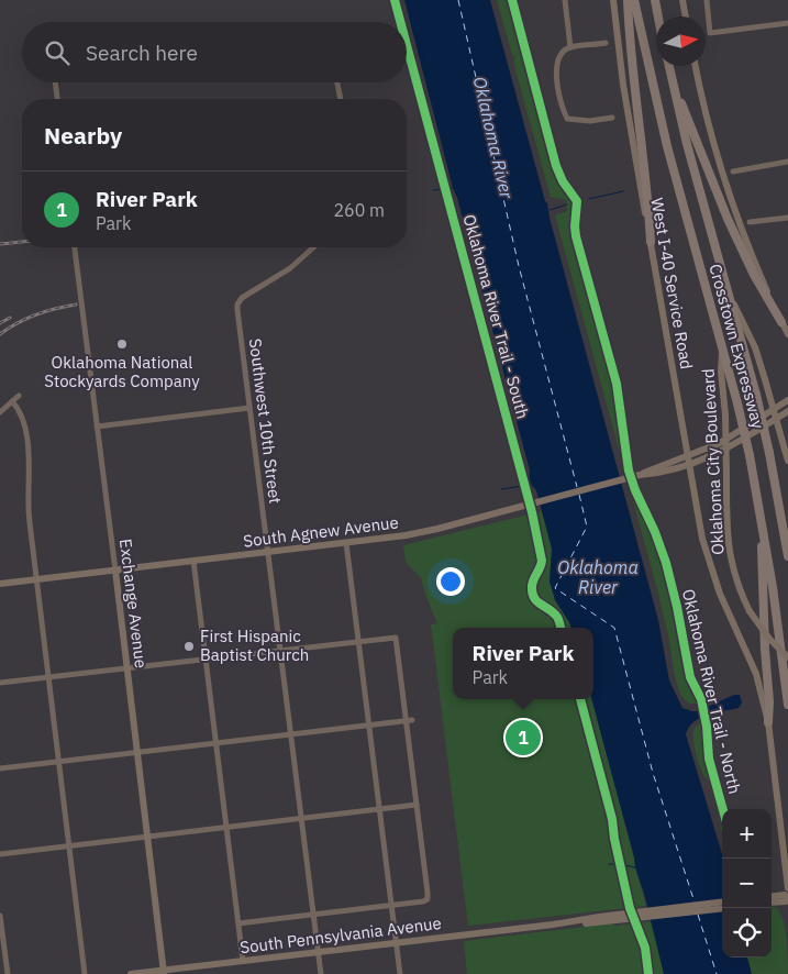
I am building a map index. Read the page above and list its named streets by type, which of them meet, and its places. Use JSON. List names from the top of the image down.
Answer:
{
  "streets": {
    "highway": ["Crosstown Expressway"],
    "main road": [
      "West I-40 Service Road",
      "Oklahoma City Boulevard",
      "South Agnew Avenue",
      "Exchange Avenue",
      "South Pennsylvania Avenue"
    ],
    "street": ["Southwest 10th Street"],
    "cycle path": ["Oklahoma River Trail - South", "Oklahoma River Trail - North"]
  },
  "crossings": [
    ["West I-40 Service Road", "South Agnew Avenue"],
    ["Crosstown Expressway", "Oklahoma City Boulevard"],
    ["Southwest 10th Street", "South Agnew Avenue"],
    ["Southwest 10th Street", "South Pennsylvania Avenue"],
    ["South Agnew Avenue", "Exchange Avenue"],
    ["Exchange Avenue", "South Pennsylvania Avenue"]
  ],
  "water": ["Oklahoma River"],
  "places": ["Oklahoma National Stockyards Company", "First Hispanic Baptist Church"],
  "north": "right",
  "page": {
    "search": "Search here",
    "heading": "Nearby",
    "list": [
      {
        "mark": "1",
        "name": "River Park",
        "note": "Park",
        "value": "260 m"
      }
    ],
    "popup": ["River Park", "Park"],
    "pins": "1",
    "map_buttons": ["+", "−"]
  }
}
